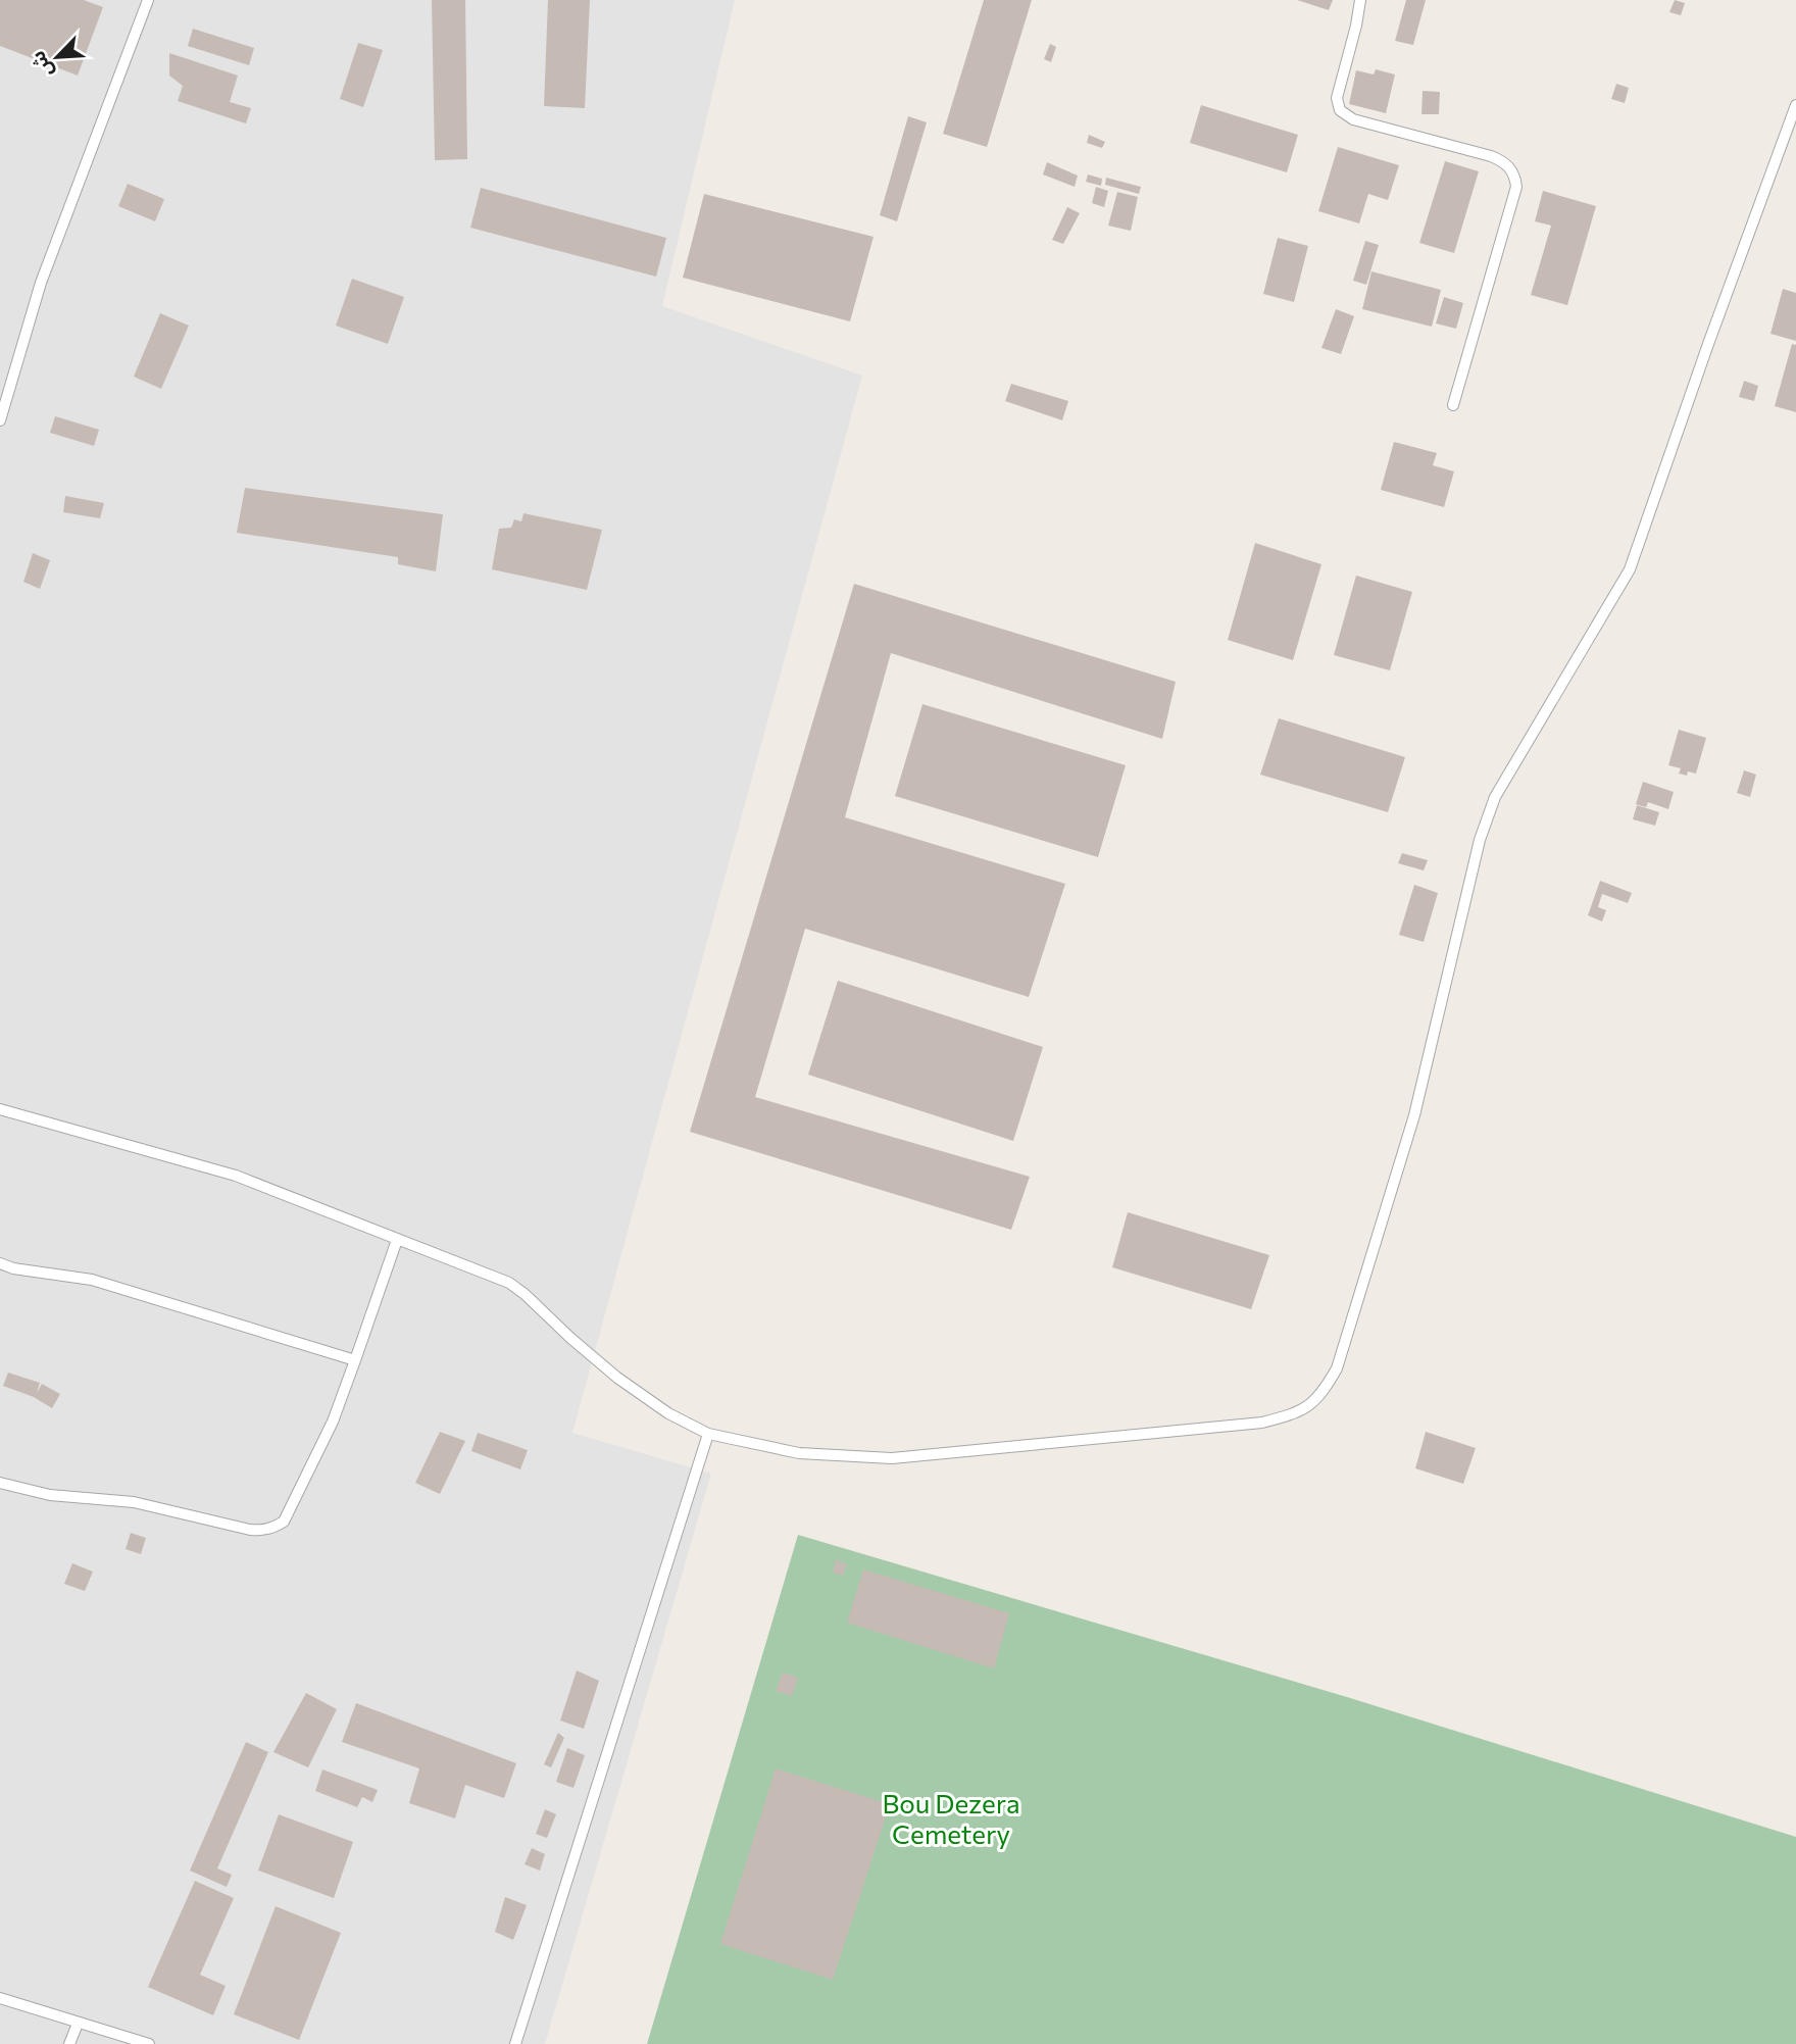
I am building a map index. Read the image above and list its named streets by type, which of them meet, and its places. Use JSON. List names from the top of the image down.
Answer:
{
  "parks": ["Bou Dezera Cemetery"],
  "north": "bottom left"
}
